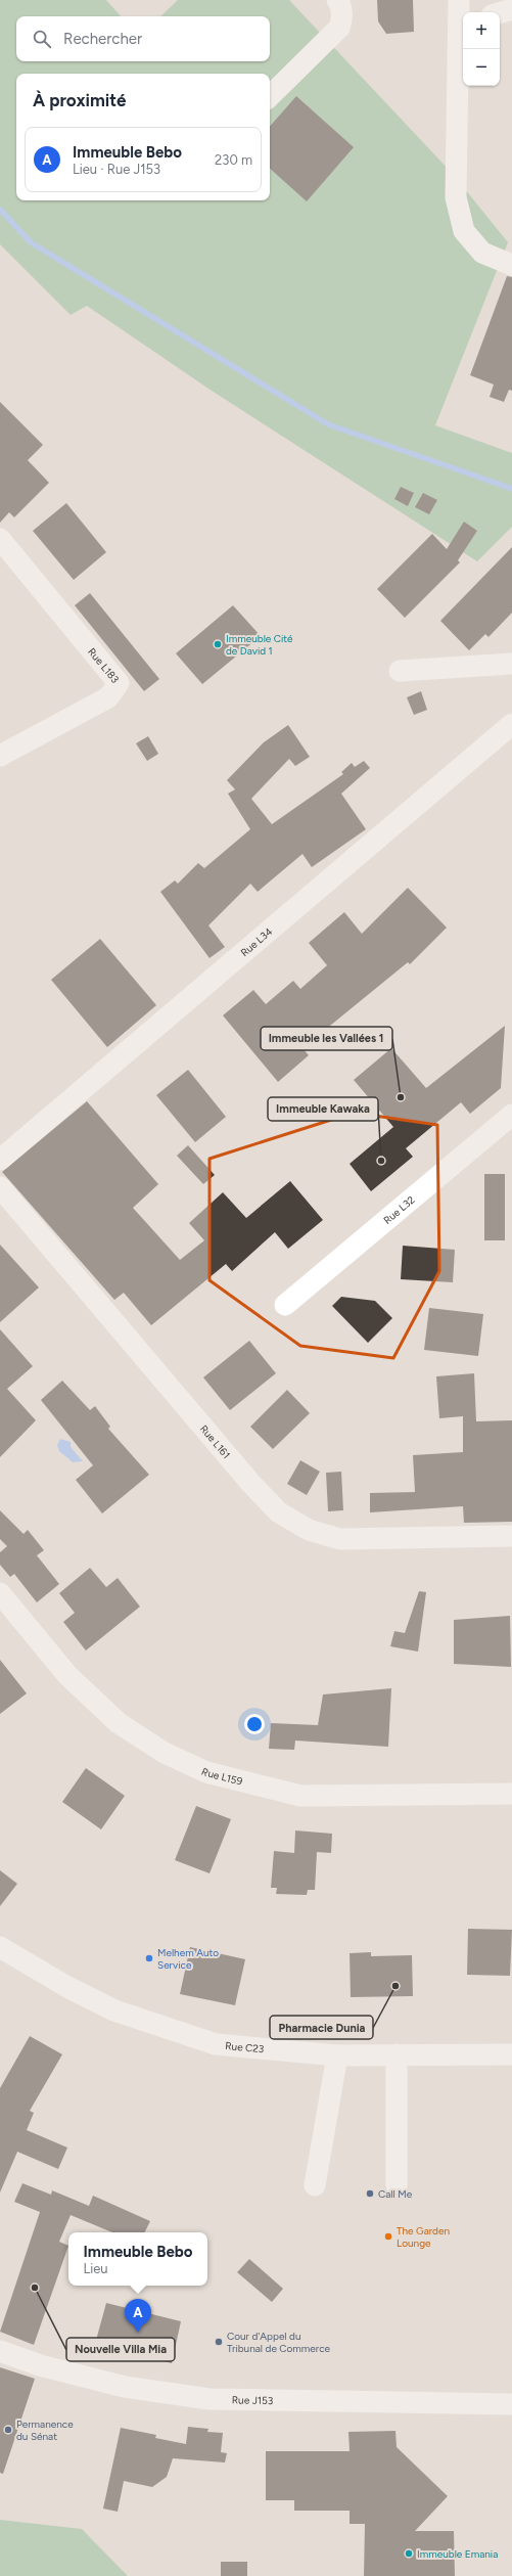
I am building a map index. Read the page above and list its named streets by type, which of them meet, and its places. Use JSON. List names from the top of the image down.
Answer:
{
  "streets": {
    "street": [
      "Rue L183",
      "Rue L34",
      "Rue L32",
      "Rue L161",
      "Rue L159",
      "Rue C23",
      "Rue J153"
    ]
  },
  "places": [
    "Immeuble Cité de David 1",
    "Immeuble les Vallées 1",
    "Immeuble Kawaka",
    "Melhem Auto Service",
    "Pharmacie Dunia",
    "Call Me",
    "The Garden Lounge",
    "Nouvelle Villa Mia",
    "Cour d'Appel du Tribunal de Commerce",
    "Permanence du Sénat",
    "Immeuble Emania"
  ],
  "page": {
    "map_buttons": ["+", "−"],
    "search": "Rechercher",
    "heading": "À proximité",
    "list": [
      {
        "mark": "A",
        "name": "Immeuble Bebo",
        "note": "Lieu · Rue J153",
        "value": "230 m"
      }
    ],
    "popup": ["Immeuble Bebo", "Lieu"],
    "pins": "A"
  }
}
